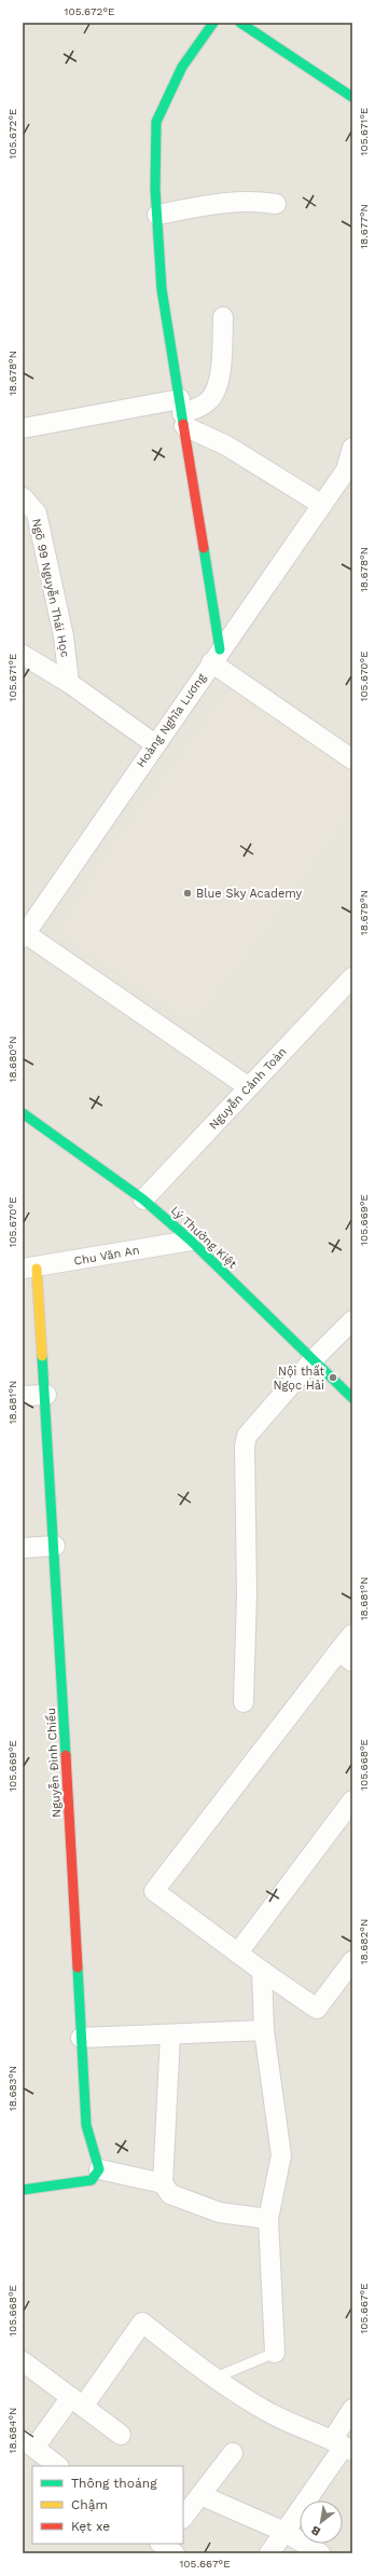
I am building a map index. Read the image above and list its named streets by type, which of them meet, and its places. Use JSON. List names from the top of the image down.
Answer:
{
  "streets": {
    "street": [
      "Ngõ 99 Nguyễn Thái Học",
      "Hoàng Nghĩa Lương",
      "Nguyễn Cảnh Toàn",
      "Lý Thường Kiệt",
      "Chu Văn An",
      "Nguyễn Đình Chiểu"
    ]
  },
  "crossings": [
    ["Nguyễn Cảnh Toàn", "Lý Thường Kiệt"],
    ["Lý Thường Kiệt", "Chu Văn An"],
    ["Chu Văn An", "Nguyễn Đình Chiểu"]
  ],
  "places": ["Blue Sky Academy", "Nội thất Ngọc Hải"],
  "legend": ["Thông thoáng", "Chậm", "Kẹt xe"],
  "north": "bottom left",
  "coordinates": [
    "105.672°E",
    "105.671°E",
    "18.677°N",
    "18.678°N",
    "105.670°E",
    "18.679°N",
    "18.680°N",
    "105.669°E",
    "18.681°N",
    "105.668°E",
    "18.682°N",
    "18.683°N",
    "105.667°E",
    "18.684°N"
  ]
}
